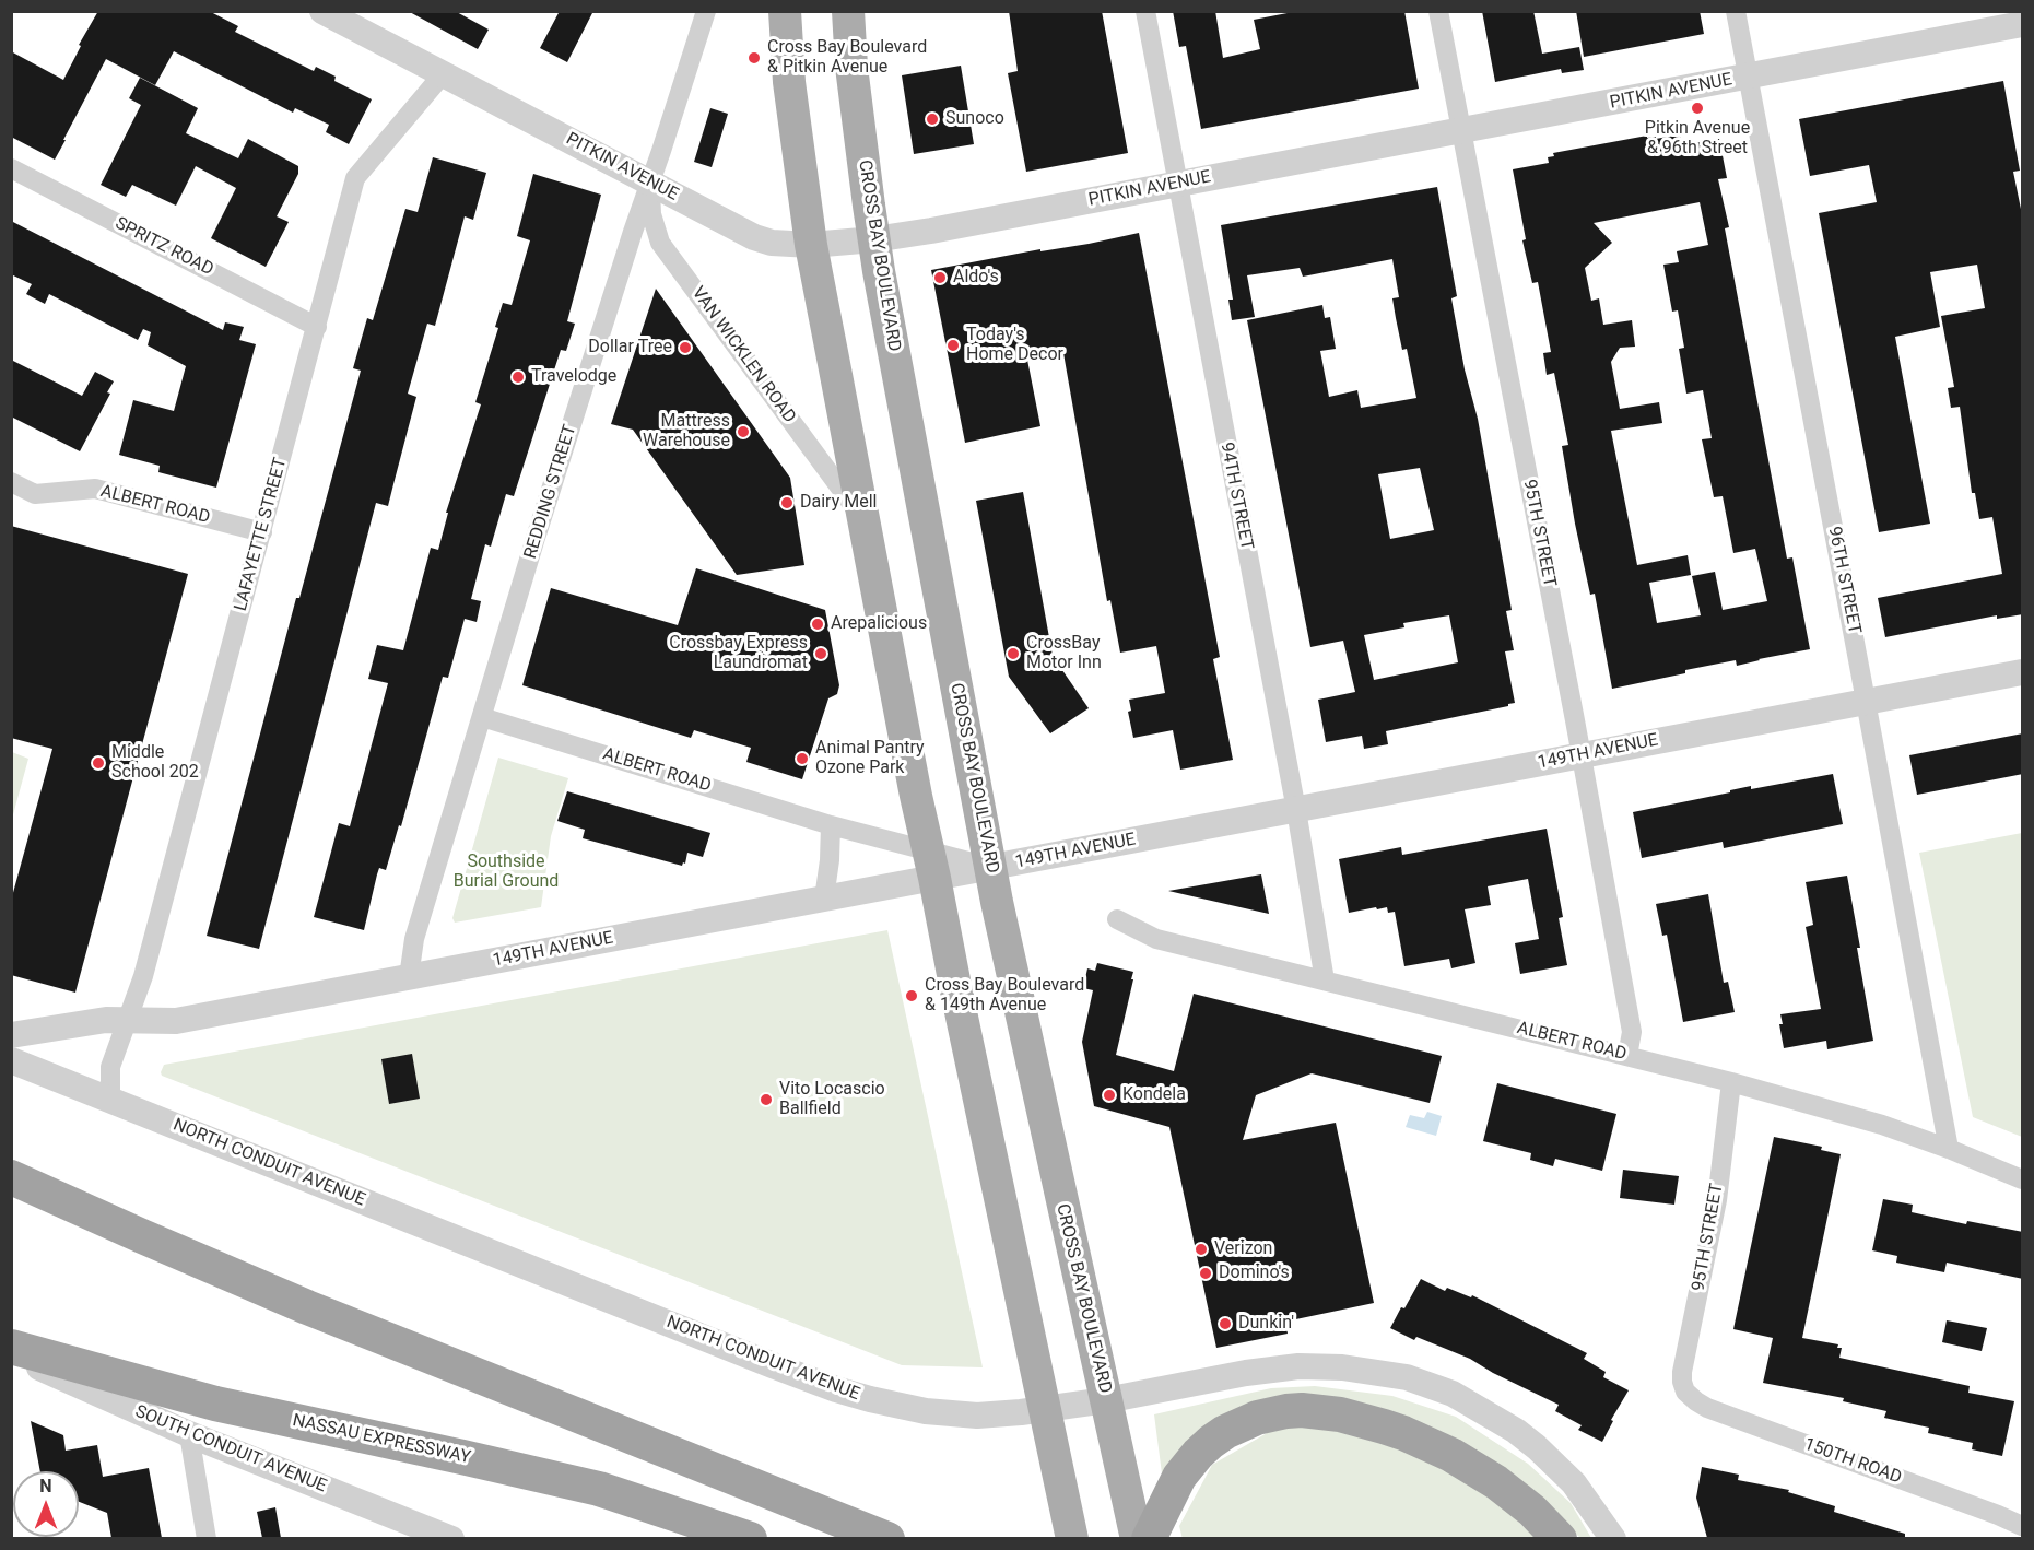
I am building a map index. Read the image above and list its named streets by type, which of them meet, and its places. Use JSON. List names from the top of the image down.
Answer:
{
  "streets": {
    "highway": ["NASSAU EXPRESSWAY"],
    "main road": ["CROSS BAY BOULEVARD"],
    "street": [
      "PITKIN AVENUE",
      "SPRITZ ROAD",
      "VAN WICKLEN ROAD",
      "REDDING STREET",
      "94TH STREET",
      "ALBERT ROAD",
      "95TH STREET",
      "LAFAYETTE STREET",
      "96TH STREET",
      "149TH AVENUE",
      "NORTH CONDUIT AVENUE",
      "SOUTH CONDUIT AVENUE",
      "150TH ROAD"
    ]
  },
  "crossings": [
    ["PITKIN AVENUE", "CROSS BAY BOULEVARD"],
    ["PITKIN AVENUE", "VAN WICKLEN ROAD"],
    ["PITKIN AVENUE", "REDDING STREET"],
    ["PITKIN AVENUE", "94TH STREET"],
    ["PITKIN AVENUE", "95TH STREET"],
    ["PITKIN AVENUE", "LAFAYETTE STREET"],
    ["PITKIN AVENUE", "96TH STREET"],
    ["SPRITZ ROAD", "LAFAYETTE STREET"],
    ["CROSS BAY BOULEVARD", "149TH AVENUE"],
    ["CROSS BAY BOULEVARD", "NORTH CONDUIT AVENUE"],
    ["VAN WICKLEN ROAD", "REDDING STREET"],
    ["REDDING STREET", "ALBERT ROAD"],
    ["REDDING STREET", "149TH AVENUE"],
    ["94TH STREET", "ALBERT ROAD"],
    ["94TH STREET", "149TH AVENUE"],
    ["ALBERT ROAD", "95TH STREET"],
    ["ALBERT ROAD", "LAFAYETTE STREET"],
    ["ALBERT ROAD", "96TH STREET"],
    ["ALBERT ROAD", "149TH AVENUE"],
    ["95TH STREET", "149TH AVENUE"],
    ["95TH STREET", "150TH ROAD"],
    ["LAFAYETTE STREET", "149TH AVENUE"],
    ["96TH STREET", "149TH AVENUE"]
  ],
  "parks": ["Southside Burial Ground"],
  "places": [
    "Cross Bay Boulevard & Pitkin Avenue",
    "Pitkin Avenue & 96th Street",
    "Sunoco",
    "Aldo's",
    "Today's Home Decor",
    "Dollar Tree",
    "Travelodge",
    "Mattress Warehouse",
    "Dairy Mell",
    "Arepalicious",
    "Crossbay Express Laundromat",
    "CrossBay Motor Inn",
    "Animal Pantry Ozone Park",
    "Middle School 202",
    "Cross Bay Boulevard & 149th Avenue",
    "Kondela",
    "Vito Locascio Ballfield",
    "Verizon",
    "Domino's",
    "Dunkin'"
  ],
  "north": "top"
}
